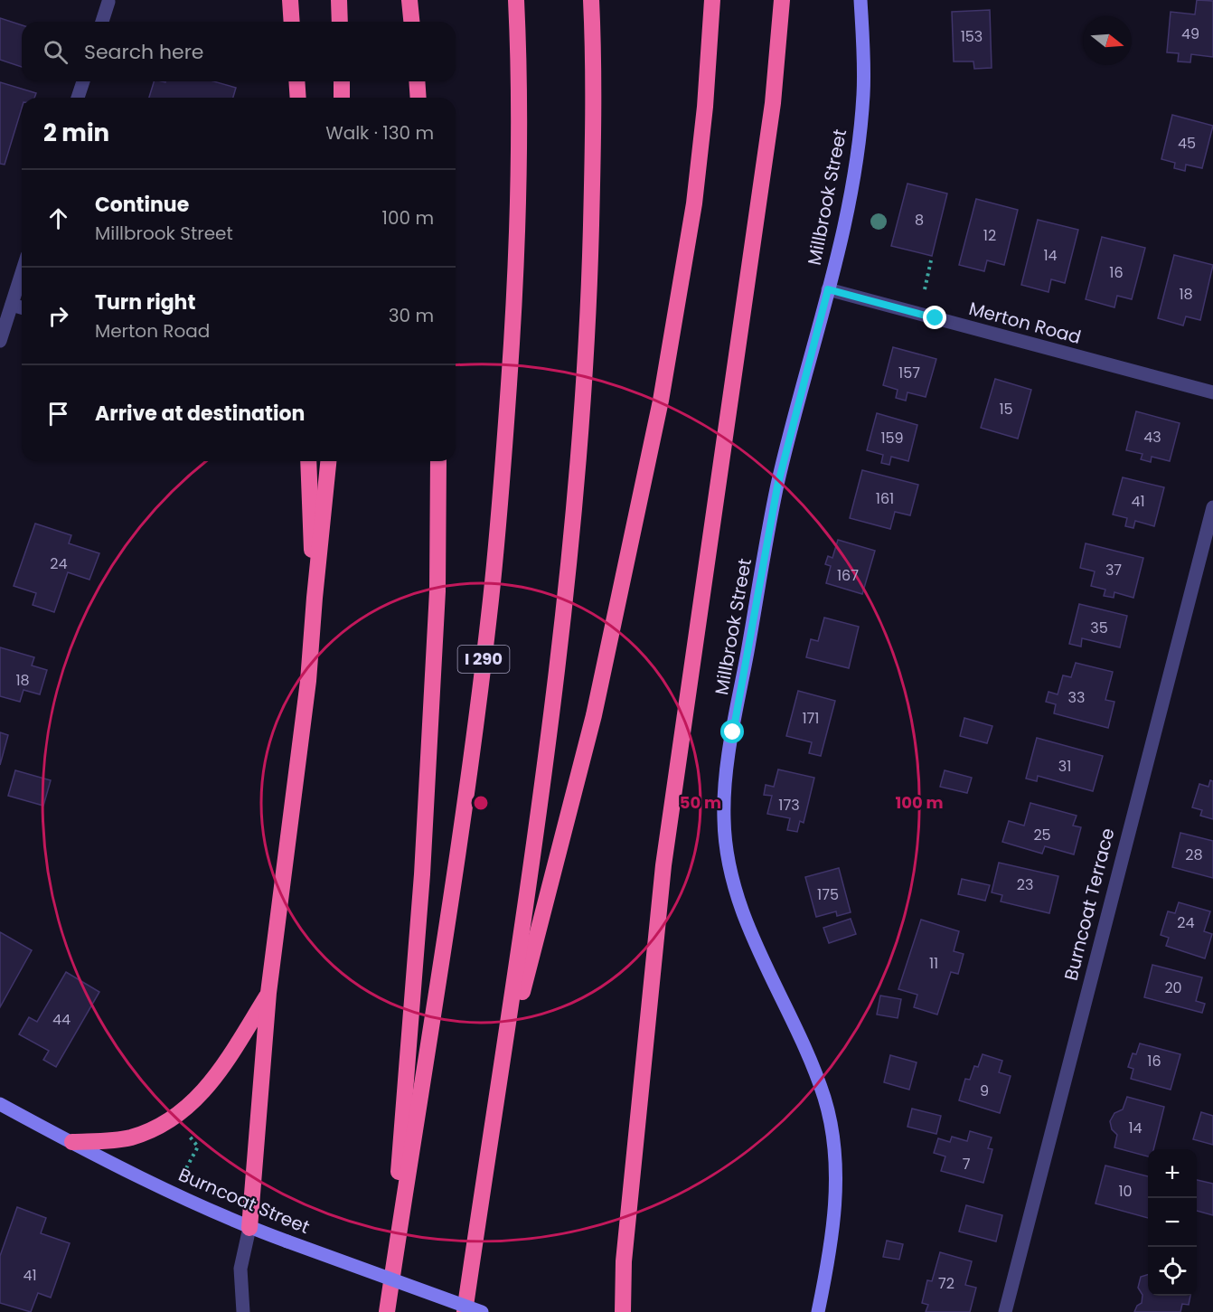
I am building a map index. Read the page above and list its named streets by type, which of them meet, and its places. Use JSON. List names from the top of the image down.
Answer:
{
  "streets": {
    "highway": ["I 290"],
    "main road": ["Millbrook Street", "Burncoat Street"],
    "street": ["Merton Road", "Burncoat Terrace"]
  },
  "crossings": [
    ["Millbrook Street", "Merton Road"]
  ],
  "house_numbers": [
    "49",
    "153",
    "45",
    "8",
    "12",
    "14",
    "16",
    "18",
    "157",
    "15",
    "43",
    "159",
    "161",
    "41",
    "24",
    "37",
    "167",
    "35",
    "18",
    "33",
    "171",
    "31",
    "173",
    "25",
    "28",
    "23",
    "175",
    "24",
    "11",
    "20",
    "44",
    "16",
    "9",
    "14",
    "7",
    "10",
    "41",
    "72"
  ],
  "north": "right",
  "page": {
    "search": "Search here",
    "heading": ["2 min", "Walk · 130 m"],
    "list": [
      ["Continue", "Millbrook Street", "100 m"],
      ["Turn right", "Merton Road", "30 m"],
      "Arrive at destination"
    ],
    "map_buttons": ["+", "−"]
  },
  "rings": ["50 m", "100 m"]
}
